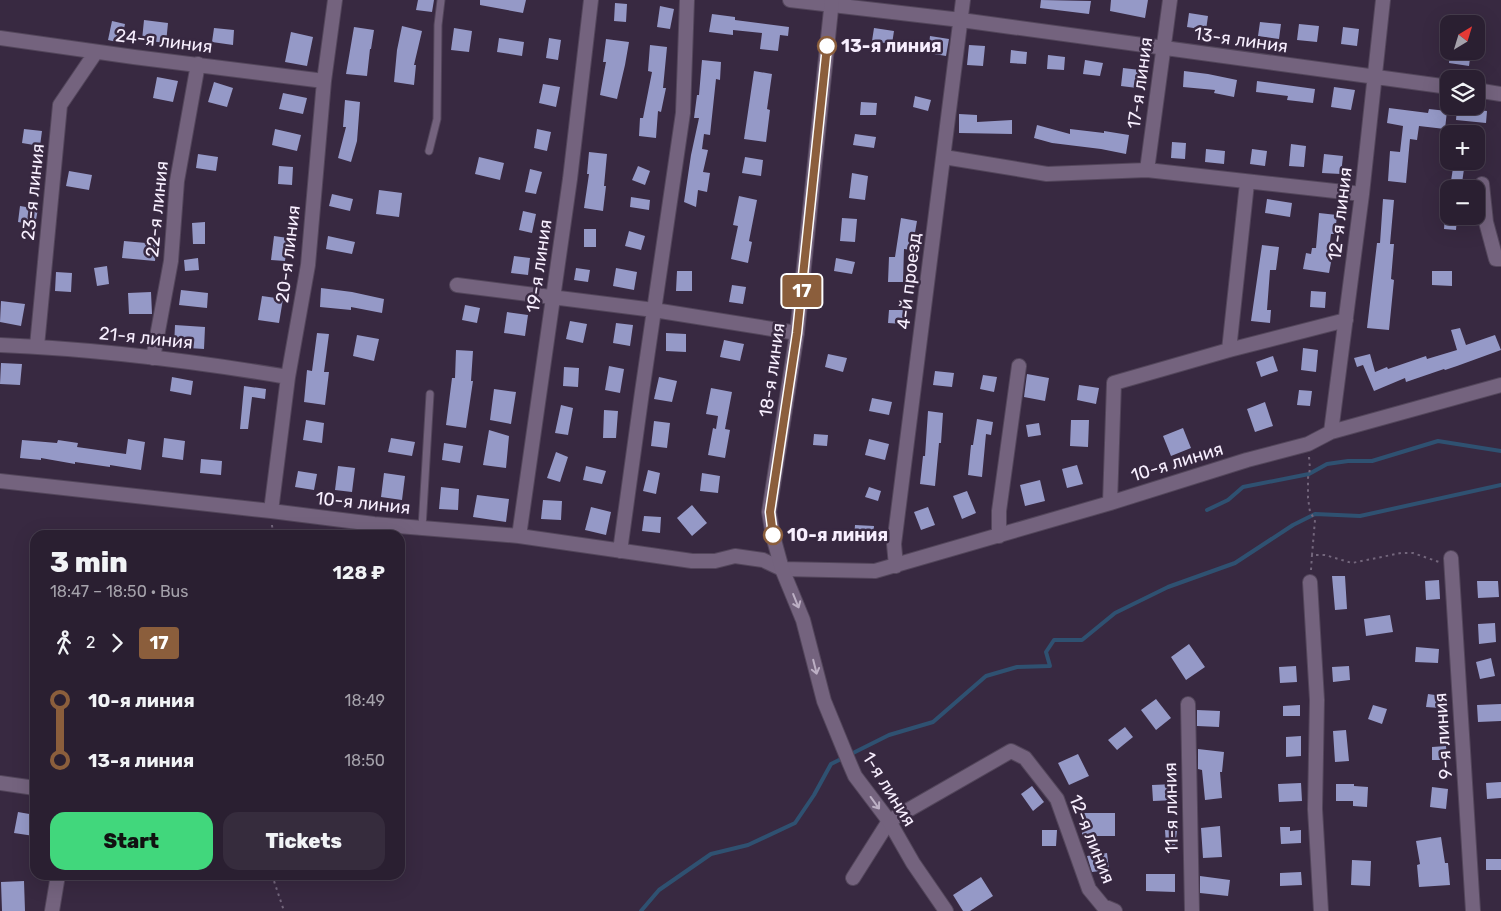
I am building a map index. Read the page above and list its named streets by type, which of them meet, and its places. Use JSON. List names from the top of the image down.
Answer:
{
  "streets": {
    "street": [
      "13-я линия",
      "24-я линия",
      "17-я линия",
      "23-я линия",
      "22-я линия",
      "12-я линия",
      "20-я линия",
      "19-я линия",
      "4-й проезд",
      "21-я линия",
      "18-я линия",
      "10-я линия",
      "9-я линия",
      "1-я линия",
      "11-я линия"
    ]
  },
  "crossings": [
    ["13-я линия", "17-я линия"],
    ["13-я линия", "12-я линия"],
    ["13-я линия", "4-й проезд"],
    ["13-я линия", "18-я линия"],
    ["24-я линия", "23-я линия"],
    ["24-я линия", "22-я линия"],
    ["24-я линия", "20-я линия"],
    ["23-я линия", "21-я линия"],
    ["22-я линия", "21-я линия"],
    ["12-я линия", "10-я линия"],
    ["12-я линия", "1-я линия"],
    ["20-я линия", "21-я линия"],
    ["20-я линия", "10-я линия"],
    ["19-я линия", "10-я линия"],
    ["4-й проезд", "10-я линия"],
    ["18-я линия", "10-я линия"],
    ["18-я линия", "1-я линия"]
  ],
  "one_way": ["1-я линия"],
  "places": ["13-я линия", "10-я линия"],
  "lines": ["bus line 17"],
  "north": "top right",
  "page": {
    "on_map": "17",
    "map_buttons": ["+", "−"],
    "heading": ["3 min", "18:47 – 18:50 · Bus", "128 ₽"],
    "legs": ["2", "17"],
    "list": [
      {
        "name": "10-я линия",
        "value": "18:49"
      },
      {
        "name": "13-я линия",
        "value": "18:50"
      }
    ],
    "buttons": ["Start", "Tickets"]
  }
}
